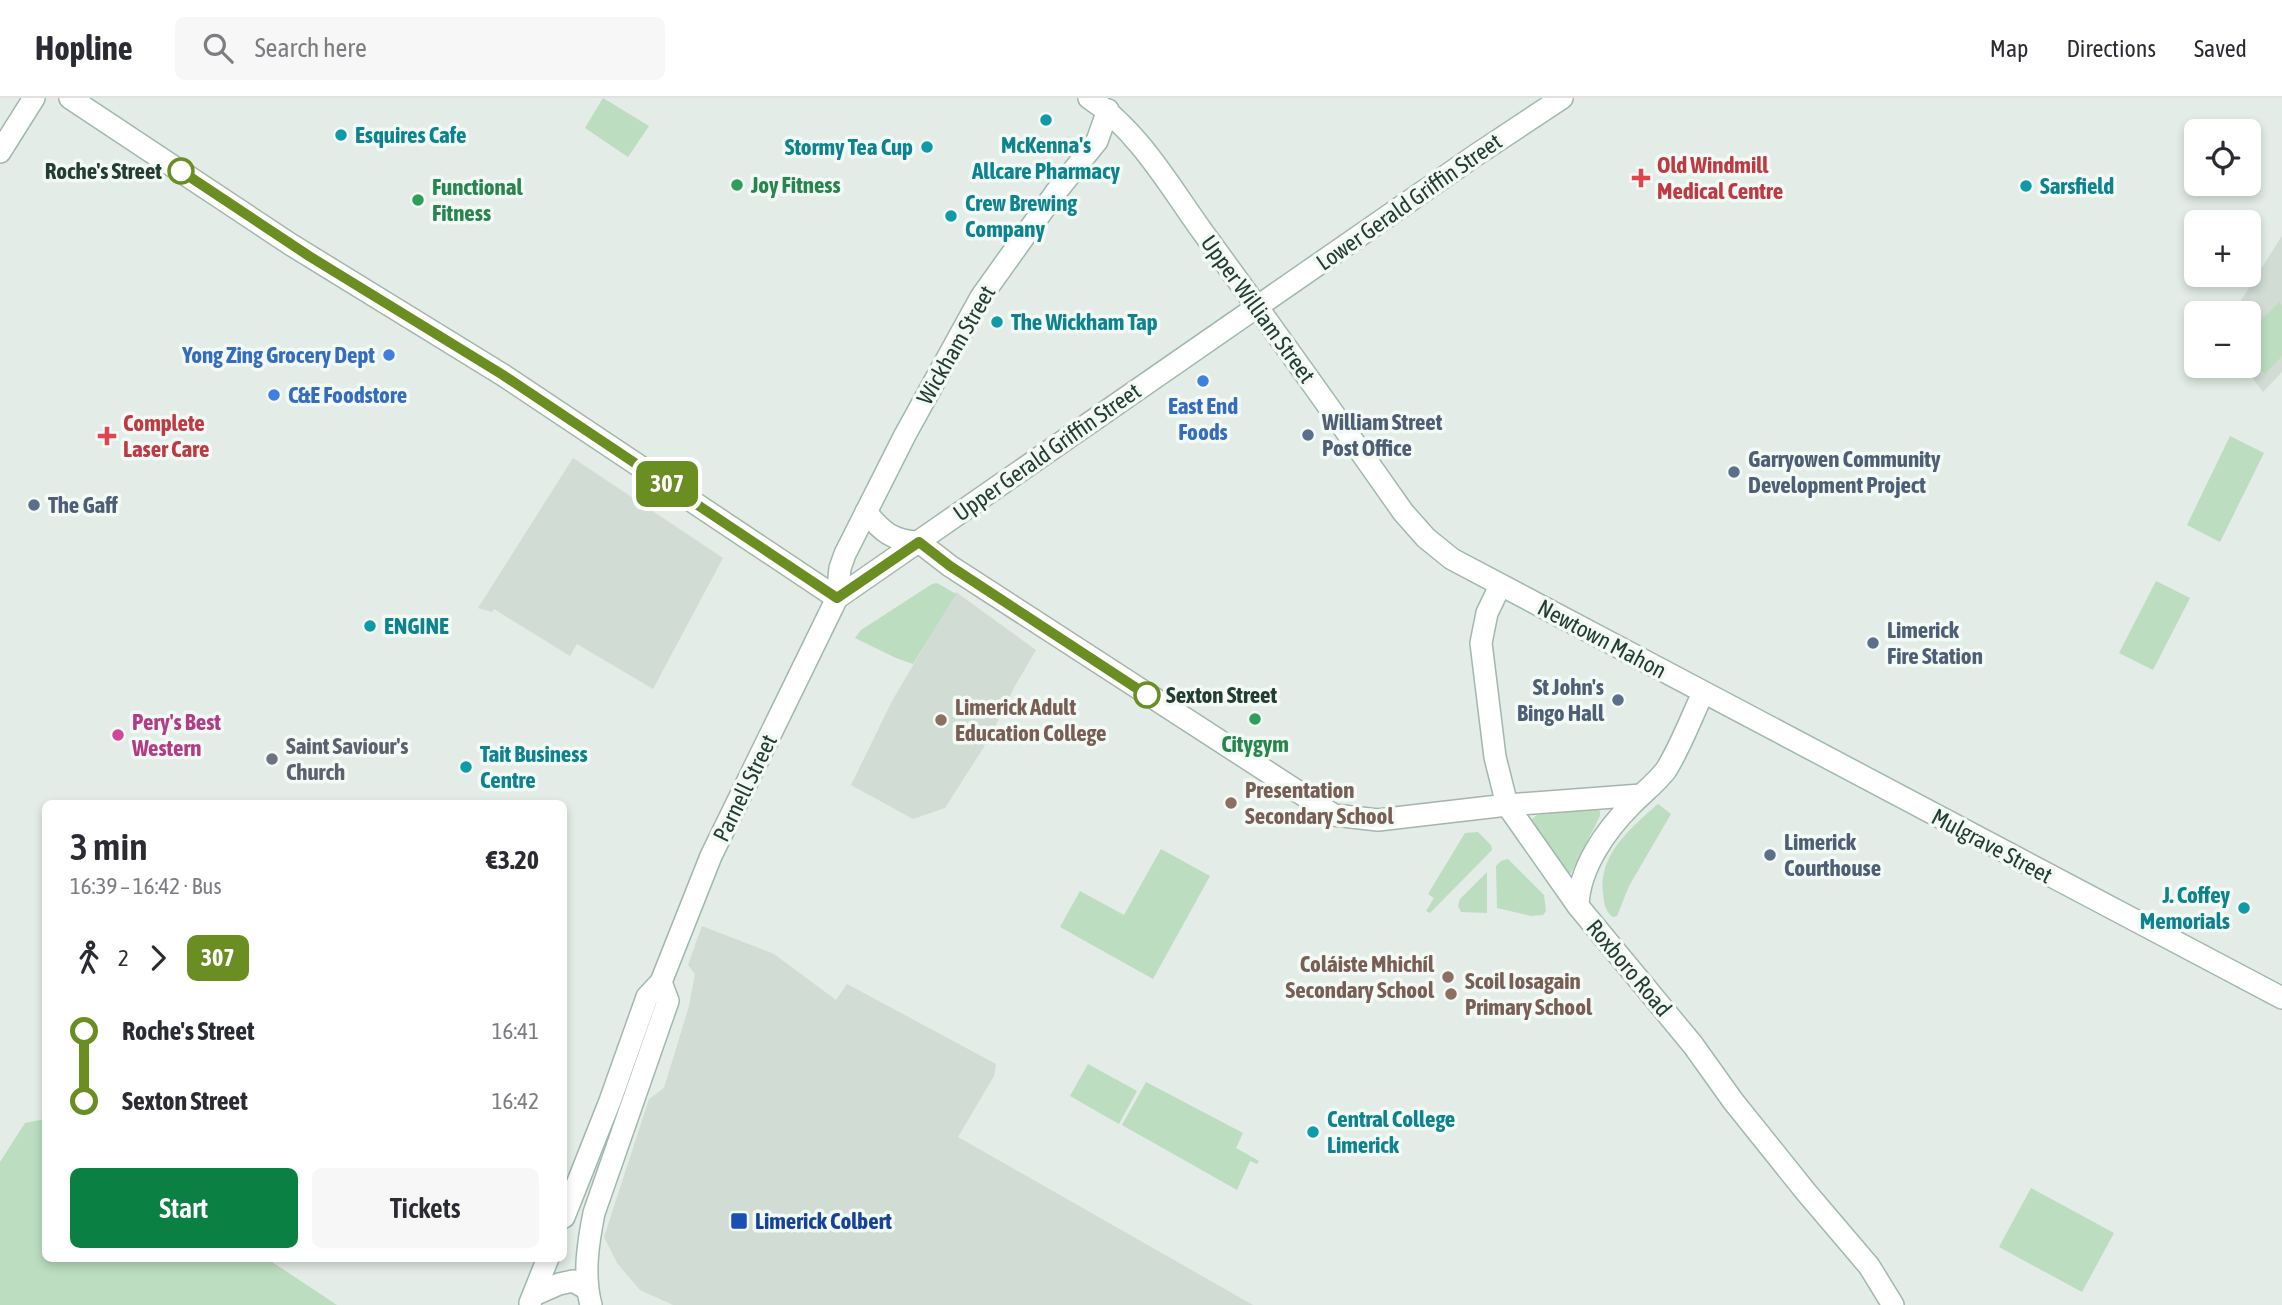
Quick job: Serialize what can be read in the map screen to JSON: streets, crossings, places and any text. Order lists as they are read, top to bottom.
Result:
{
  "streets": {
    "main road": [
      "Lower Gerald Griffin Street",
      "Upper William Street",
      "Wickham Street",
      "Upper Gerald Griffin Street",
      "Newtown Mahon",
      "Parnell Street",
      "Mulgrave Street",
      "Roxboro Road"
    ]
  },
  "crossings": [
    ["Lower Gerald Griffin Street", "Upper William Street"],
    ["Lower Gerald Griffin Street", "Upper Gerald Griffin Street"],
    ["Upper William Street", "Wickham Street"],
    ["Upper William Street", "Upper Gerald Griffin Street"],
    ["Upper William Street", "Newtown Mahon"],
    ["Upper William Street", "Roxboro Road"],
    ["Wickham Street", "Upper Gerald Griffin Street"],
    ["Wickham Street", "Parnell Street"],
    ["Upper Gerald Griffin Street", "Parnell Street"],
    ["Newtown Mahon", "Mulgrave Street"],
    ["Newtown Mahon", "Roxboro Road"]
  ],
  "places": {
    "other": [
      "McKenna's Allcare Pharmacy",
      "Esquires Cafe",
      "Stormy Tea Cup",
      "Roche's Street",
      "Joy Fitness",
      "Sarsfield",
      "Functional Fitness",
      "Crew Brewing Company",
      "The Wickham Tap",
      "Yong Zing Grocery Dept",
      "East End Foods",
      "C&E Foodstore",
      "William Street Post Office",
      "Garryowen Community Development Project",
      "The Gaff",
      "ENGINE",
      "Limerick Fire Station",
      "Sexton Street",
      "St John's Bingo Hall",
      "Citygym",
      "Limerick Adult Education College",
      "Pery's Best Western",
      "Saint Saviour's Church",
      "Tait Business Centre",
      "Presentation Secondary School",
      "Limerick Courthouse",
      "J. Coffey Memorials",
      "Coláiste Mhichíl Secondary School",
      "Scoil Iosagain Primary School",
      "Central College Limerick"
    ],
    "health": ["Old Windmill Medical Centre", "Complete Laser Care"],
    "transit": ["Limerick Colbert"]
  },
  "lines": ["bus line 307"],
  "page": {
    "header": "Hopline",
    "search": "Search here",
    "nav": ["Map", "Directions", "Saved"],
    "on_map": "307",
    "map_buttons": ["+", "−"],
    "heading": ["3 min", "16:39 – 16:42 · Bus", "€3.20"],
    "legs": ["2", "307"],
    "list": [
      {
        "name": "Roche's Street",
        "value": "16:41"
      },
      {
        "name": "Sexton Street",
        "value": "16:42"
      }
    ],
    "buttons": ["Start", "Tickets"]
  }
}
